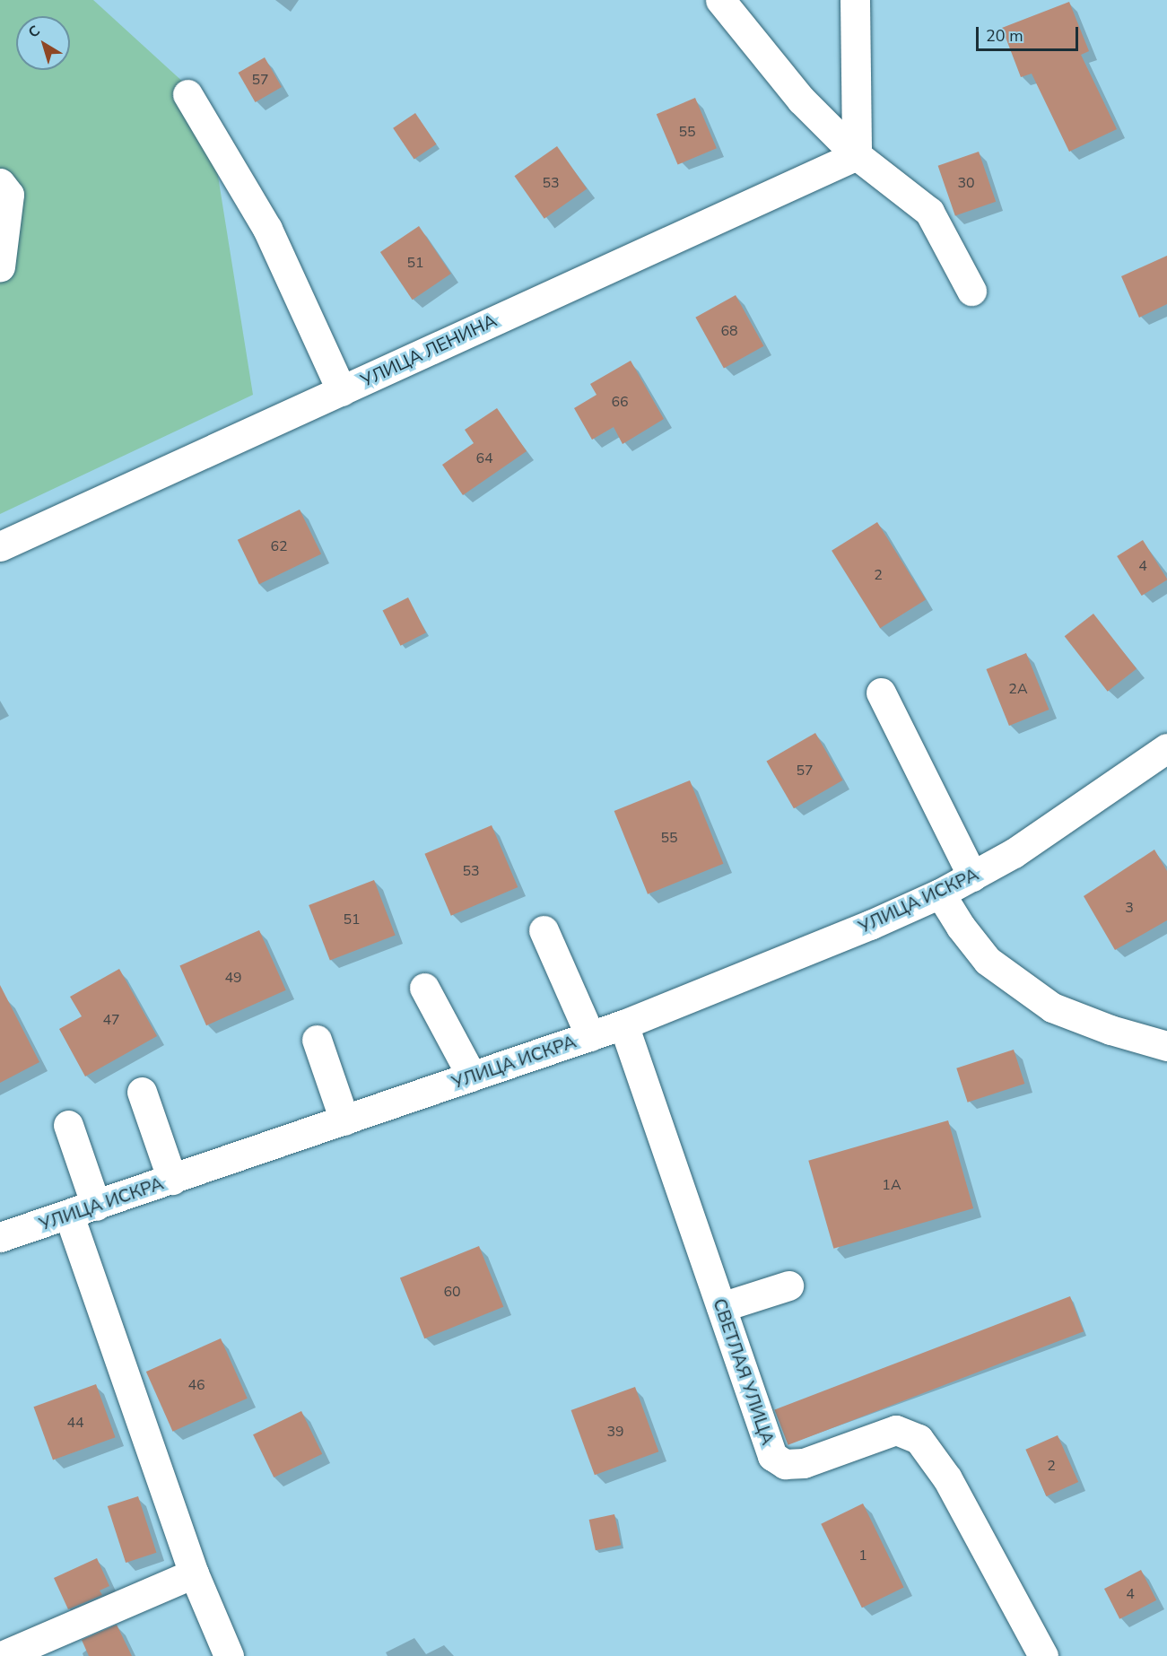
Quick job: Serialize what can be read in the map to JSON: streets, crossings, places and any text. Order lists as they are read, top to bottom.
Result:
{
  "streets": {
    "street": ["УЛИЦА ЛЕНИНА", "УЛИЦА ИСКРА", "СВЕТЛАЯ УЛИЦА"]
  },
  "crossings": [
    ["УЛИЦА ИСКРА", "СВЕТЛАЯ УЛИЦА"]
  ],
  "house_numbers": [
    "57",
    "55",
    "53",
    "30",
    "51",
    "68",
    "66",
    "64",
    "62",
    "4",
    "2",
    "2А",
    "57",
    "55",
    "53",
    "3",
    "51",
    "49",
    "47",
    "1А",
    "60",
    "46",
    "44",
    "39",
    "2",
    "1",
    "4"
  ],
  "scale_bar": "20 m",
  "north": "top left"
}
